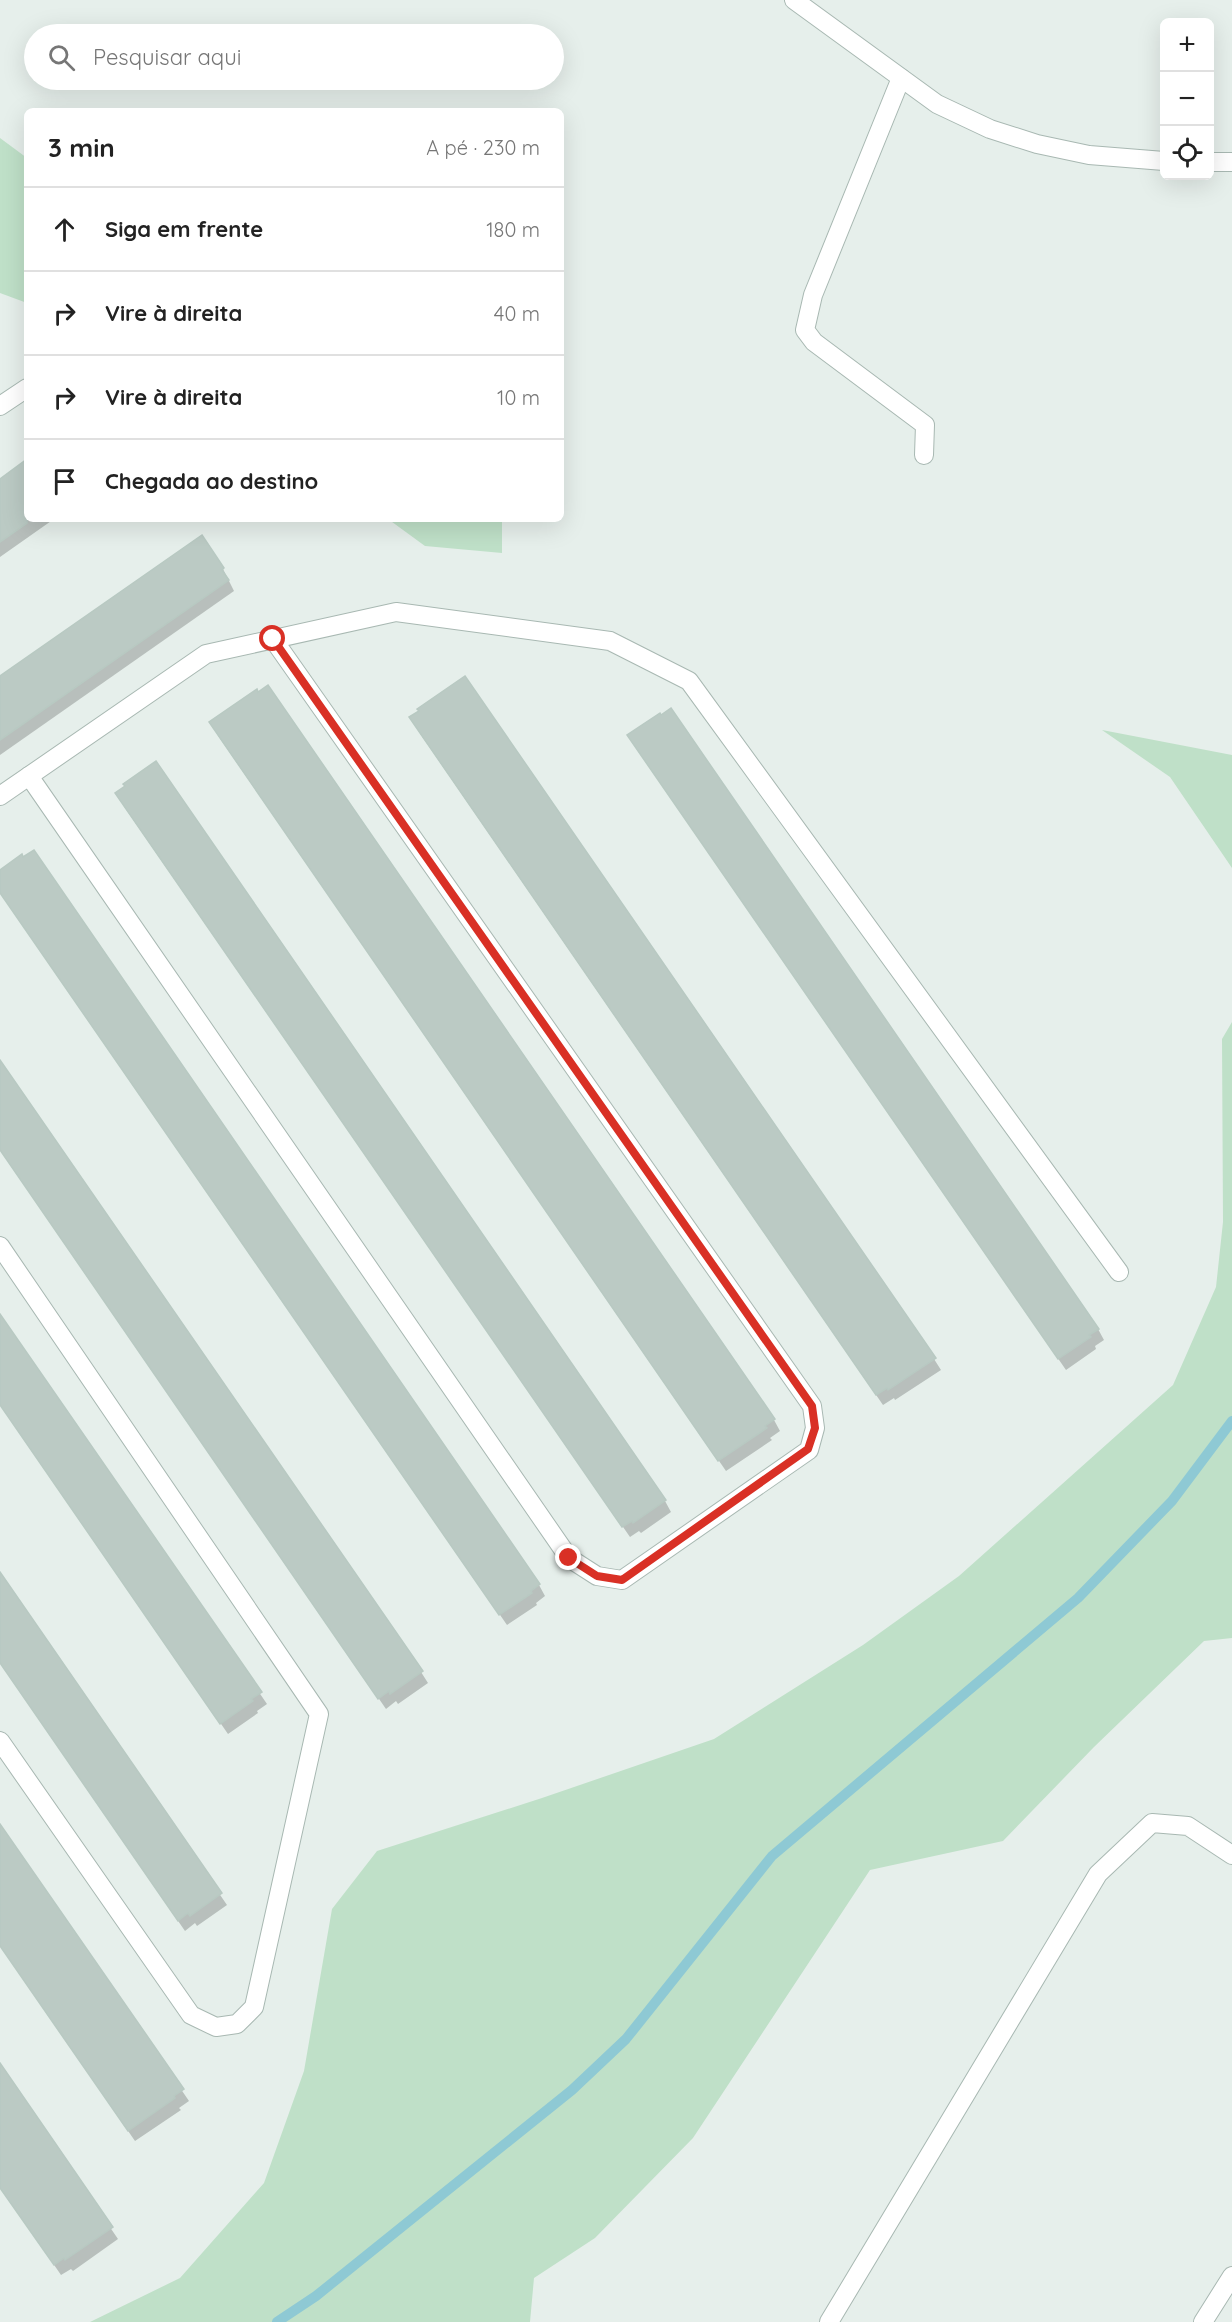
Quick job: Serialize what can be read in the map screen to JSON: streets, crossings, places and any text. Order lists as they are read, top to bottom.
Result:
{
  "page": {
    "map_buttons": ["+", "−"],
    "search": "Pesquisar aqui",
    "heading": ["3 min", "A pé · 230 m"],
    "list": [
      ["Siga em frente", "180 m"],
      ["Vire à direita", "40 m"],
      ["Vire à direita", "10 m"],
      "Chegada ao destino"
    ]
  }
}
